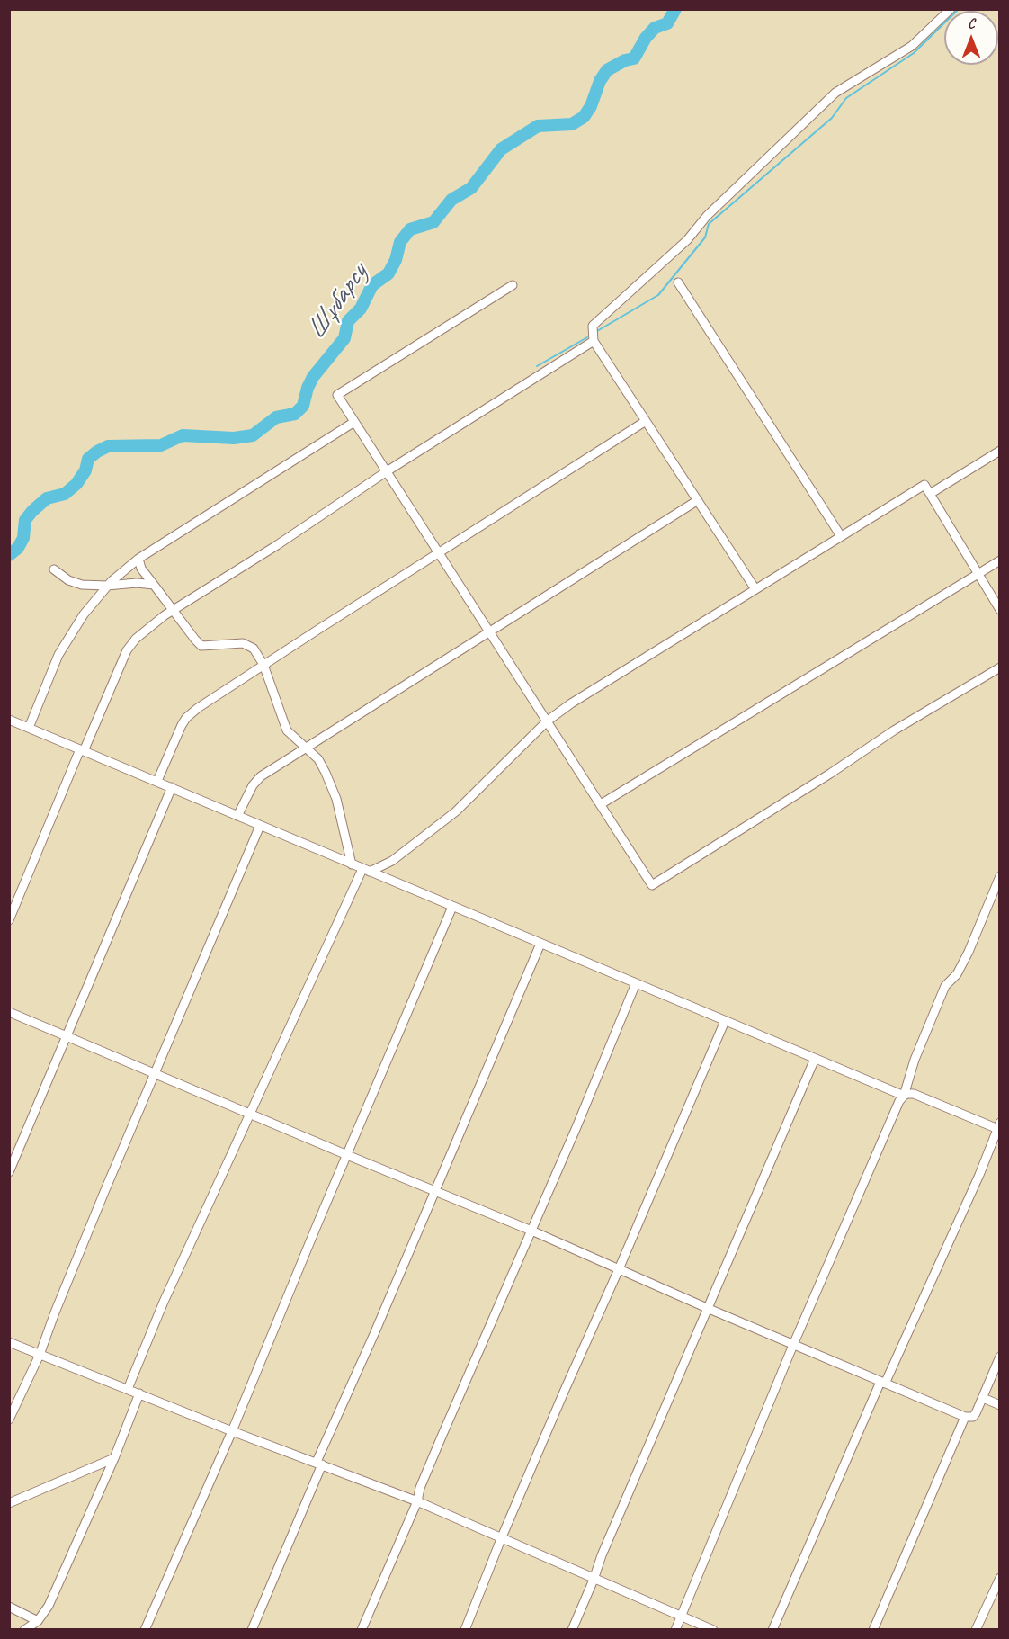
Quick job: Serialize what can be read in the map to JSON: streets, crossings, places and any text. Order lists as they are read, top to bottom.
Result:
{
  "water": ["Шұбарсу"],
  "north": "top"
}
